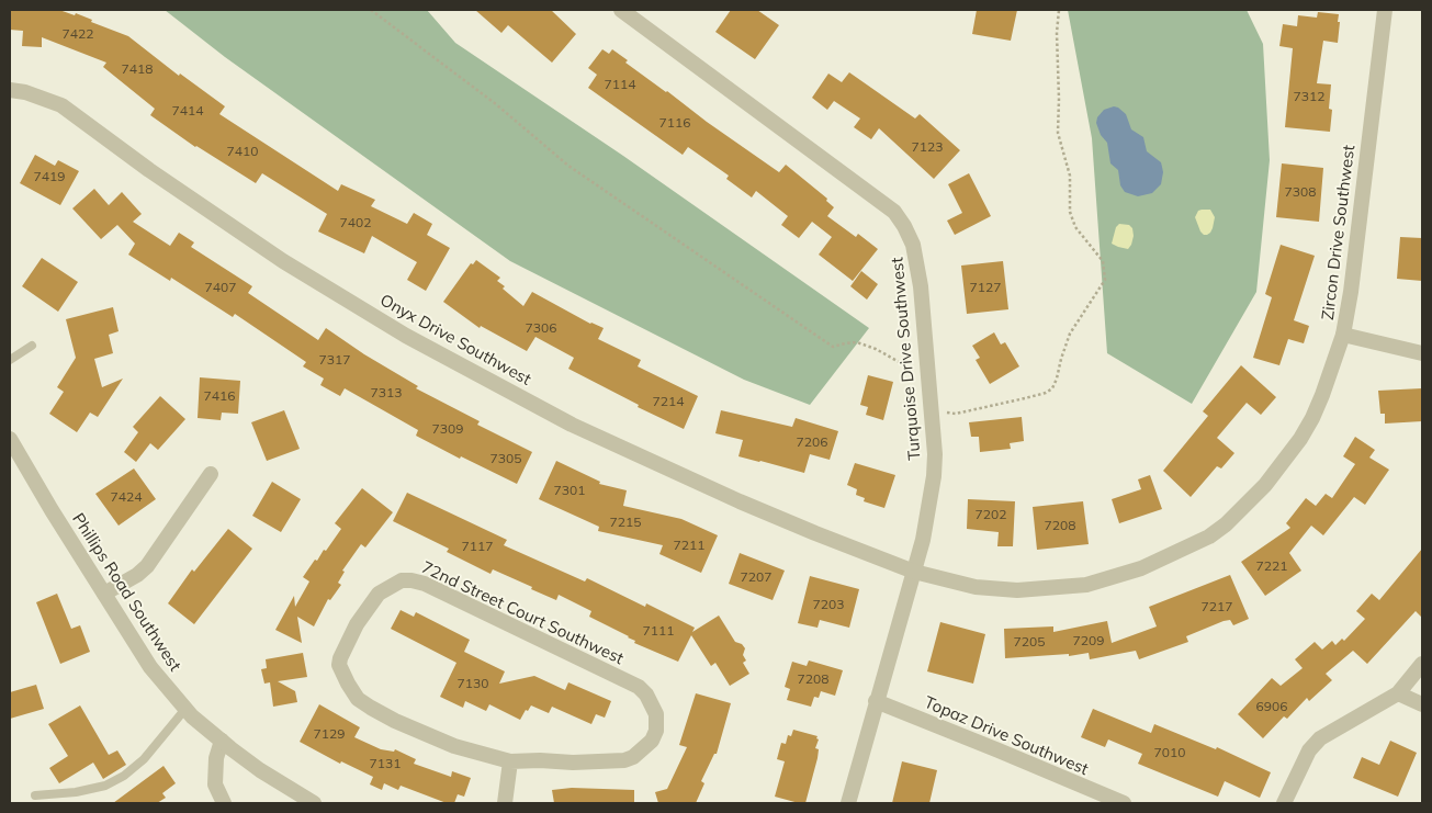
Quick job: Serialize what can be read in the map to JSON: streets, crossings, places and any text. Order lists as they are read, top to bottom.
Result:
{
  "streets": {
    "street": [
      "Zircon Drive Southwest",
      "Onyx Drive Southwest",
      "Turquoise Drive Southwest",
      "Phillips Road Southwest",
      "72nd Street Court Southwest",
      "Topaz Drive Southwest"
    ]
  },
  "crossings": [
    ["Zircon Drive Southwest", "Onyx Drive Southwest"],
    ["Zircon Drive Southwest", "Turquoise Drive Southwest"],
    ["Onyx Drive Southwest", "Turquoise Drive Southwest"],
    ["Turquoise Drive Southwest", "Topaz Drive Southwest"]
  ],
  "house_numbers": [
    "7422",
    "7418",
    "7114",
    "7312",
    "7414",
    "7116",
    "7123",
    "7410",
    "7419",
    "7308",
    "7402",
    "7407",
    "7127",
    "7306",
    "7317",
    "7313",
    "7416",
    "7214",
    "7309",
    "7206",
    "7305",
    "7301",
    "7424",
    "7202",
    "7215",
    "7208",
    "7211",
    "7117",
    "7221",
    "7207",
    "7203",
    "7217",
    "7111",
    "7209",
    "7205",
    "7208",
    "7130",
    "6906",
    "7129",
    "7010",
    "7131"
  ]
}
